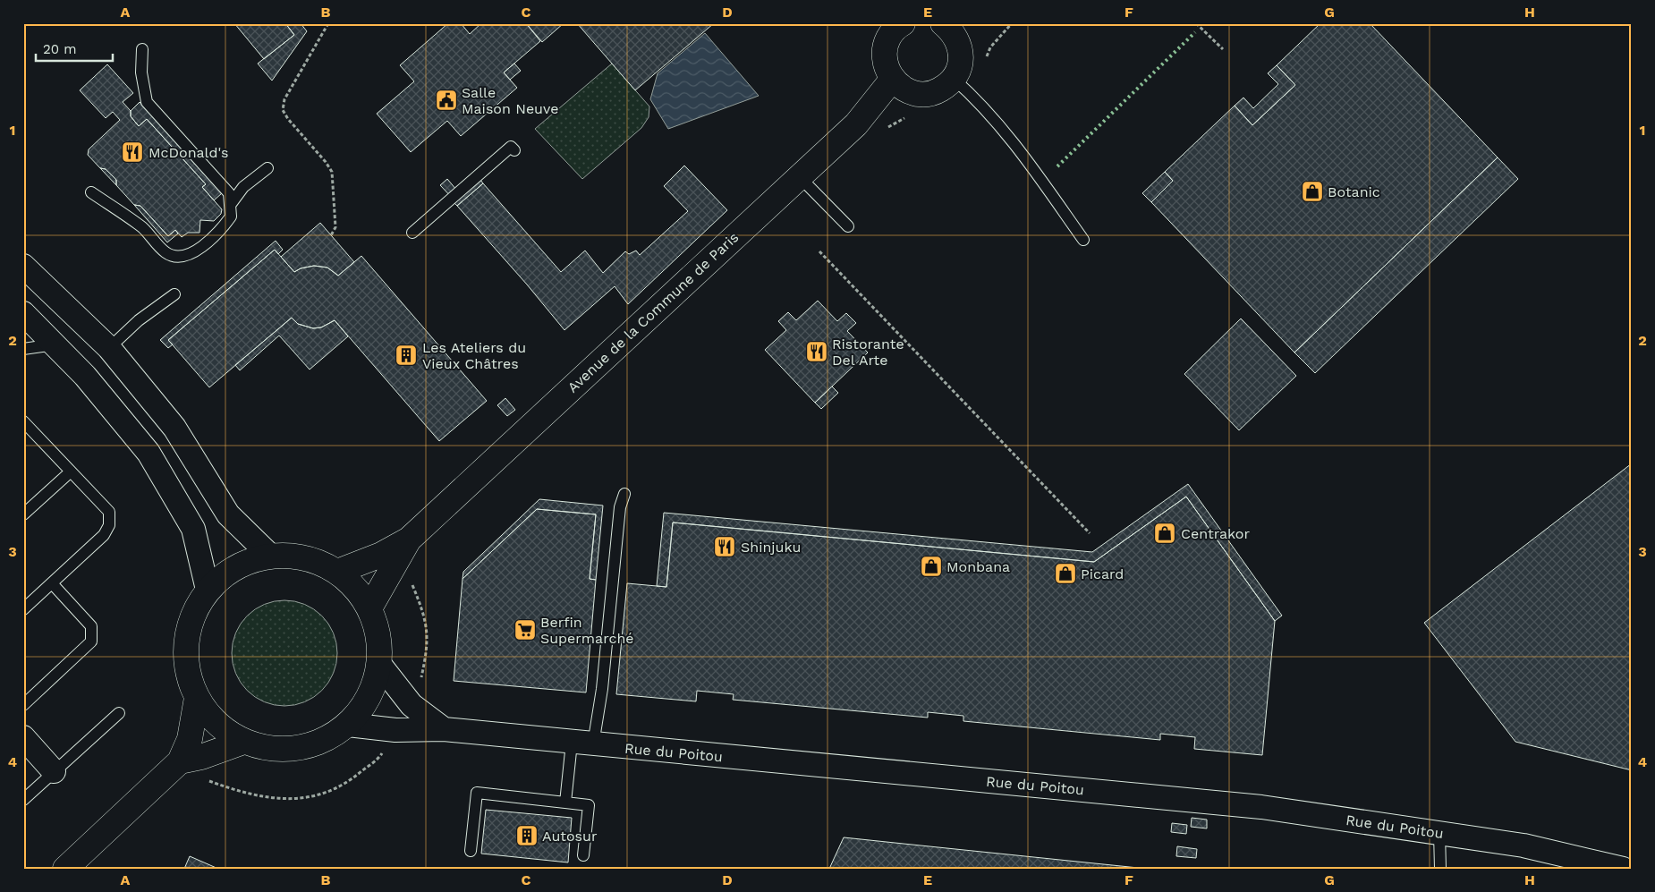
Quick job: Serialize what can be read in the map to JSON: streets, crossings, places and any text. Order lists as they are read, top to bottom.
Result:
{
  "streets": {
    "street": ["Avenue de la Commune de Paris", "Rue du Poitou"]
  },
  "places": {
    "public building": ["Salle Maison Neuve"],
    "restaurant": ["McDonald's", "Ristorante Del Arte", "Shinjuku"],
    "shop": [
      "Botanic",
      "Centrakor",
      "Monbana",
      "Picard"
    ],
    "building": ["Les Ateliers du Vieux Châtres", "Autosur"],
    "supermarket": ["Berfin Supermarché"]
  },
  "scale_bar": "20 m",
  "grid": {
    "columns": [
      "A",
      "B",
      "C",
      "D",
      "E",
      "F",
      "G",
      "H"
    ],
    "rows": [
      "1",
      "2",
      "3",
      "4"
    ]
  }
}
